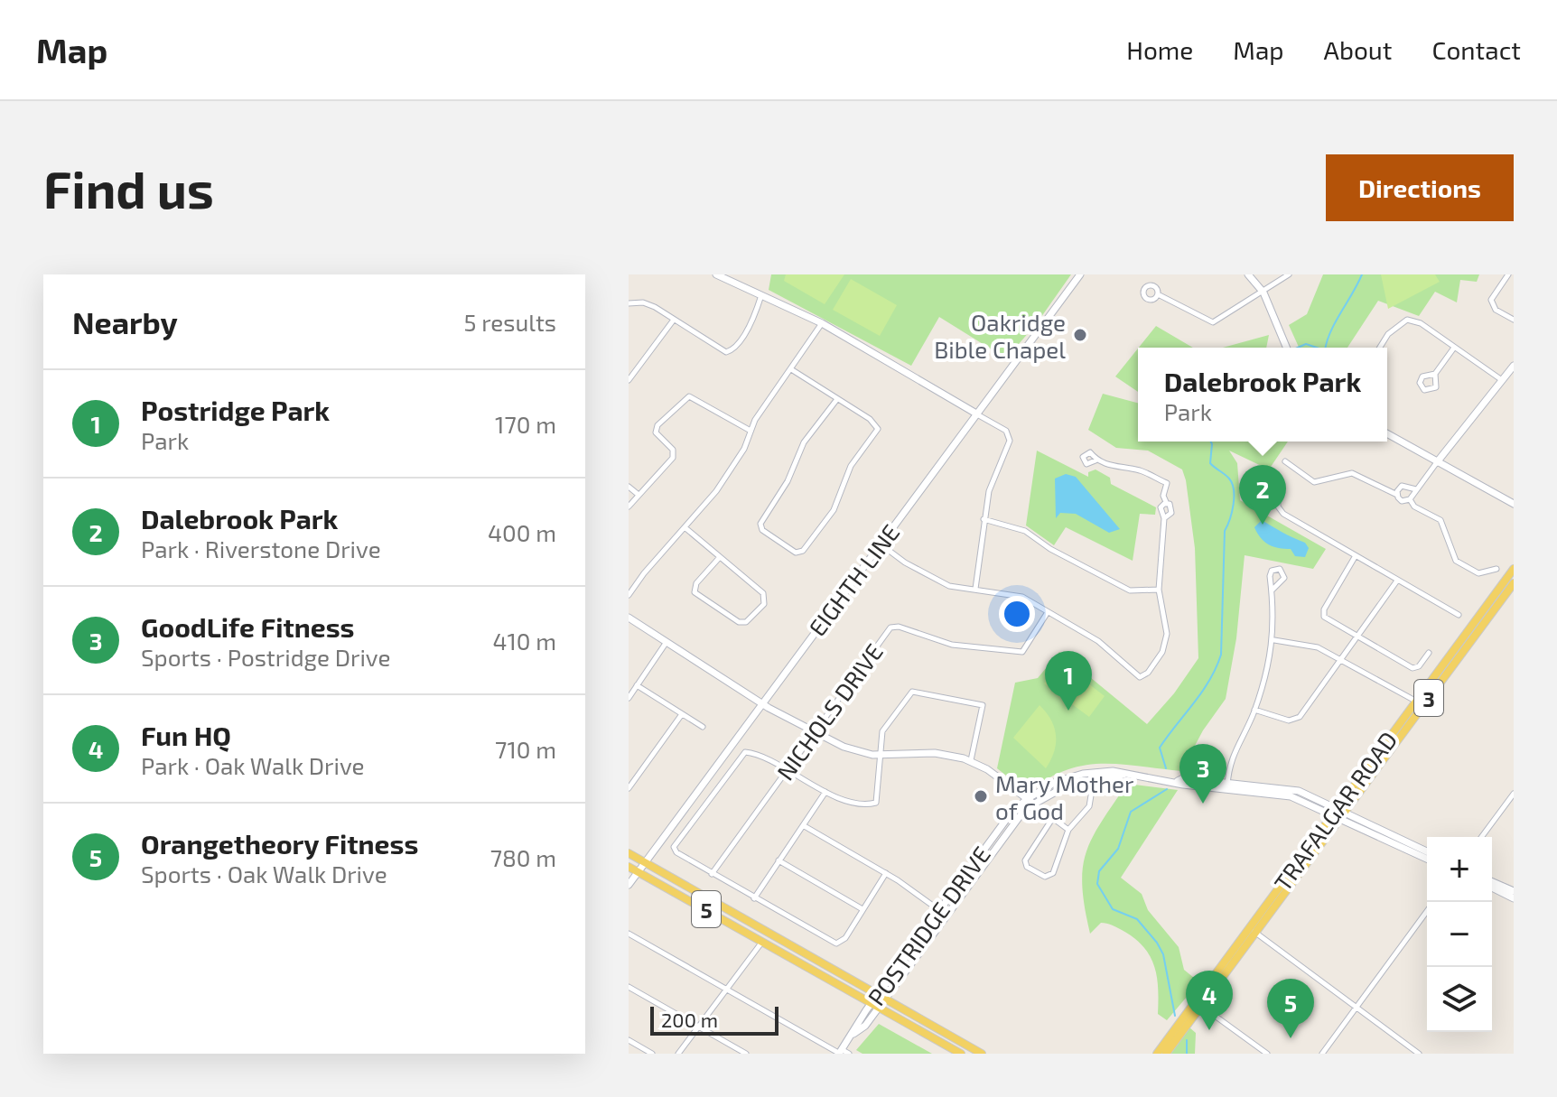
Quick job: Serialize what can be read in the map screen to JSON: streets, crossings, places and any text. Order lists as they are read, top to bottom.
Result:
{
  "streets": {
    "main road": ["3", "TRAFALGAR ROAD", "5"],
    "street": ["EIGHTH LINE", "NICHOLS DRIVE", "POSTRIDGE DRIVE"]
  },
  "crossings": [
    ["EIGHTH LINE", "5"],
    ["TRAFALGAR ROAD", "POSTRIDGE DRIVE"],
    ["5", "POSTRIDGE DRIVE"]
  ],
  "places": ["Oakridge Bible Chapel", "Mary Mother of God"],
  "scale_bar": "200 m",
  "page": {
    "header": "Map",
    "nav": [
      "Home",
      "Map",
      "About",
      "Contact"
    ],
    "buttons": "Directions",
    "title": "Find us",
    "heading": ["Nearby", "5 results"],
    "popup": ["Dalebrook Park", "Park"],
    "list": [
      {
        "mark": "1",
        "name": "Postridge Park",
        "note": "Park",
        "value": "170 m"
      },
      {
        "mark": "2",
        "name": "Dalebrook Park",
        "note": "Park · Riverstone Drive",
        "value": "400 m"
      },
      {
        "mark": "3",
        "name": "GoodLife Fitness",
        "note": "Sports · Postridge Drive",
        "value": "410 m"
      },
      {
        "mark": "4",
        "name": "Fun HQ",
        "note": "Park · Oak Walk Drive",
        "value": "710 m"
      },
      {
        "mark": "5",
        "name": "Orangetheory Fitness",
        "note": "Sports · Oak Walk Drive",
        "value": "780 m"
      }
    ],
    "pins": [
      "2",
      "1",
      "3",
      "4",
      "5"
    ],
    "map_buttons": ["+", "−"],
    "scale": "200 m"
  }
}
